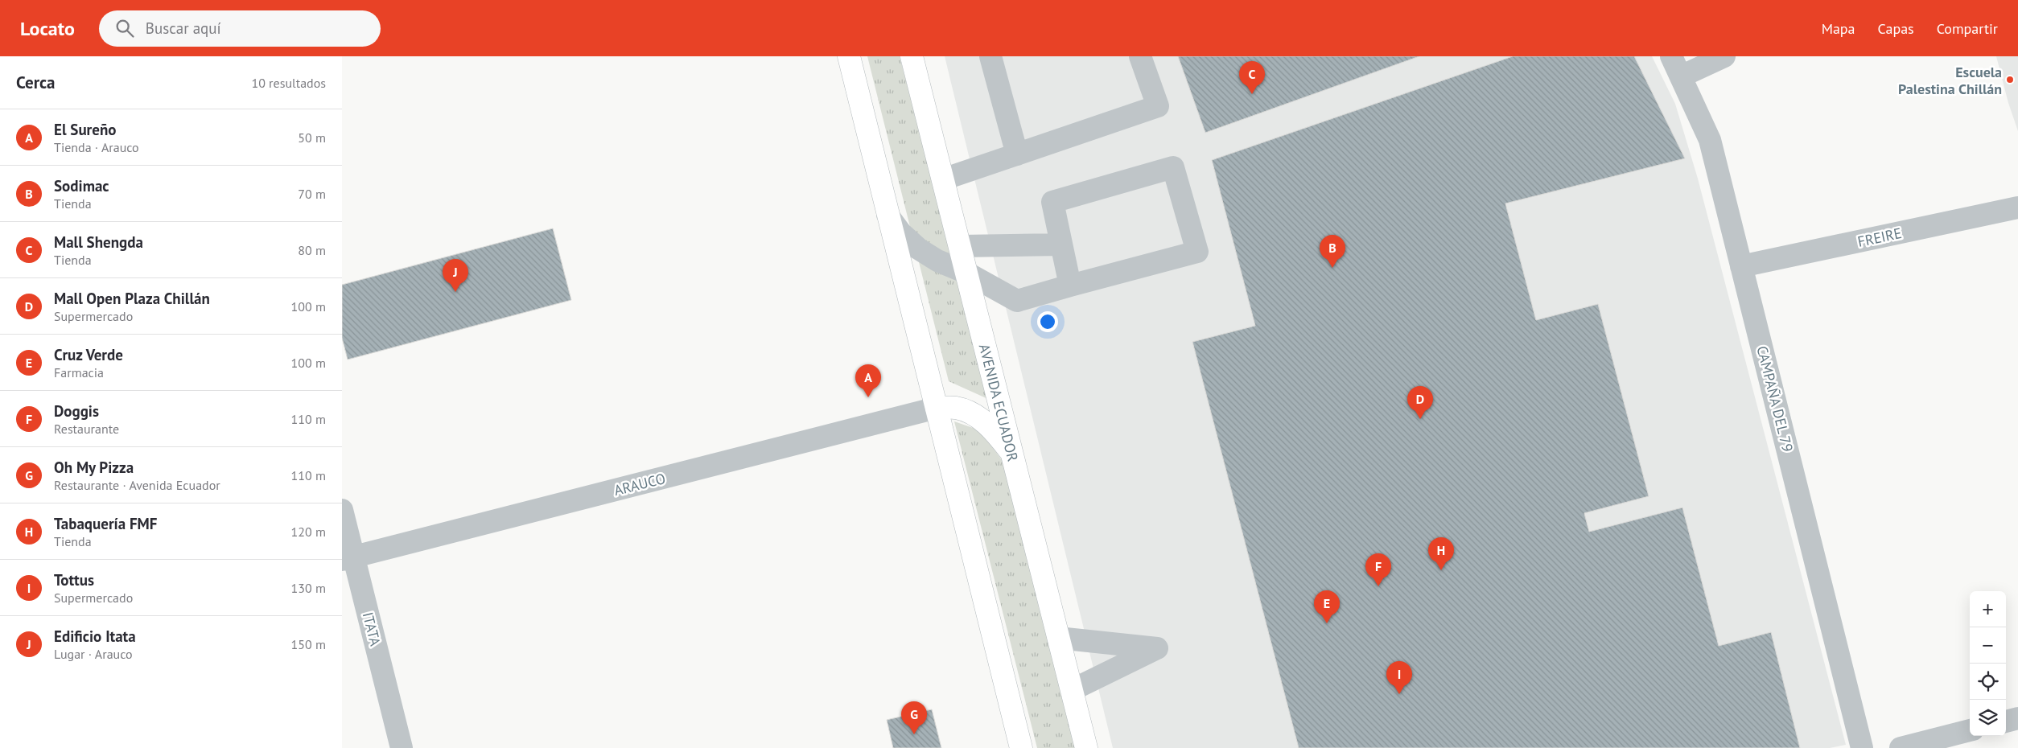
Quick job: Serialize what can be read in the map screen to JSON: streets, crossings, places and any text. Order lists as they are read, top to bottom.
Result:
{
  "streets": {
    "main road": ["AVENIDA ECUADOR"],
    "street": [
      "FREIRE",
      "CAMPAÑA DEL 79",
      "ARAUCO",
      "ITATA"
    ]
  },
  "crossings": [
    ["FREIRE", "CAMPAÑA DEL 79"],
    ["ARAUCO", "ITATA"]
  ],
  "places": ["Escuela Palestina Chillán"],
  "page": {
    "header": "Locato",
    "search": "Buscar aquí",
    "nav": ["Mapa", "Capas", "Compartir"],
    "heading": ["Cerca", "10 resultados"],
    "pins": [
      "C",
      "B",
      "J",
      "A",
      "D",
      "H",
      "F",
      "E",
      "I",
      "G"
    ],
    "list": [
      {
        "mark": "A",
        "name": "El Sureño",
        "note": "Tienda · Arauco",
        "value": "50 m"
      },
      {
        "mark": "B",
        "name": "Sodimac",
        "note": "Tienda",
        "value": "70 m"
      },
      {
        "mark": "C",
        "name": "Mall Shengda",
        "note": "Tienda",
        "value": "80 m"
      },
      {
        "mark": "D",
        "name": "Mall Open Plaza Chillán",
        "note": "Supermercado",
        "value": "100 m"
      },
      {
        "mark": "E",
        "name": "Cruz Verde",
        "note": "Farmacia",
        "value": "100 m"
      },
      {
        "mark": "F",
        "name": "Doggis",
        "note": "Restaurante",
        "value": "110 m"
      },
      {
        "mark": "G",
        "name": "Oh My Pizza",
        "note": "Restaurante · Avenida Ecuador",
        "value": "110 m"
      },
      {
        "mark": "H",
        "name": "Tabaquería FMF",
        "note": "Tienda",
        "value": "120 m"
      },
      {
        "mark": "I",
        "name": "Tottus",
        "note": "Supermercado",
        "value": "130 m"
      },
      {
        "mark": "J",
        "name": "Edificio Itata",
        "note": "Lugar · Arauco",
        "value": "150 m"
      }
    ],
    "map_buttons": ["+", "−"]
  }
}
